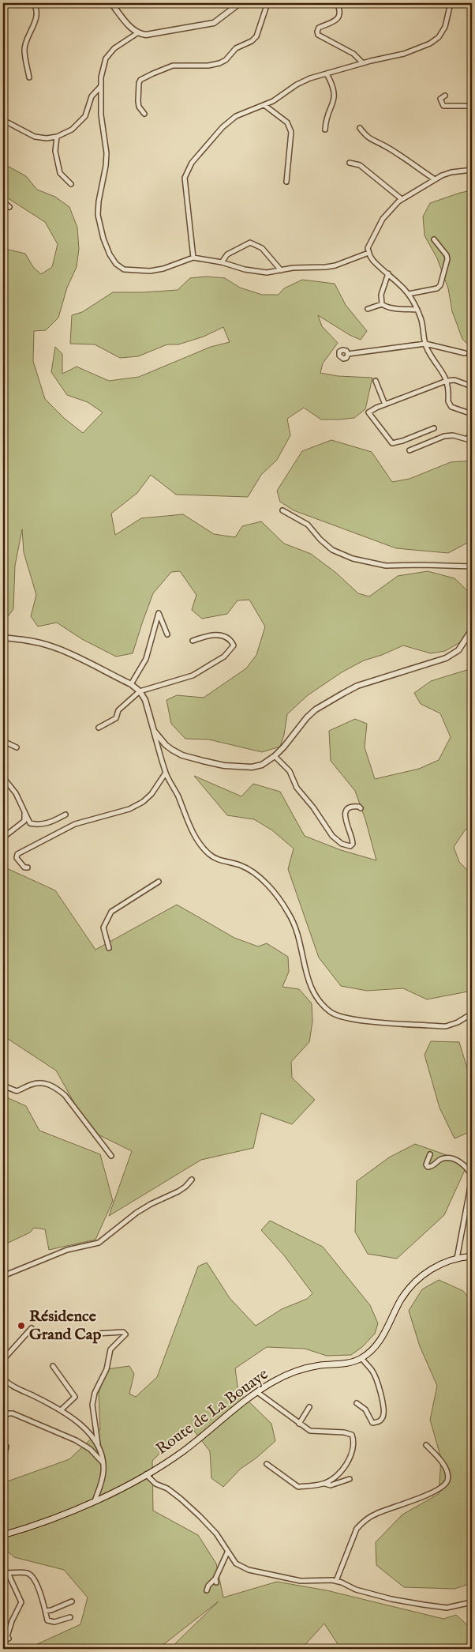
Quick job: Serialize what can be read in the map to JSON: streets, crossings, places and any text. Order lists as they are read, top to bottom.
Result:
{
  "streets": {
    "main road": ["Route de La Bouaye"]
  },
  "places": ["Résidence Grand Cap"]
}
